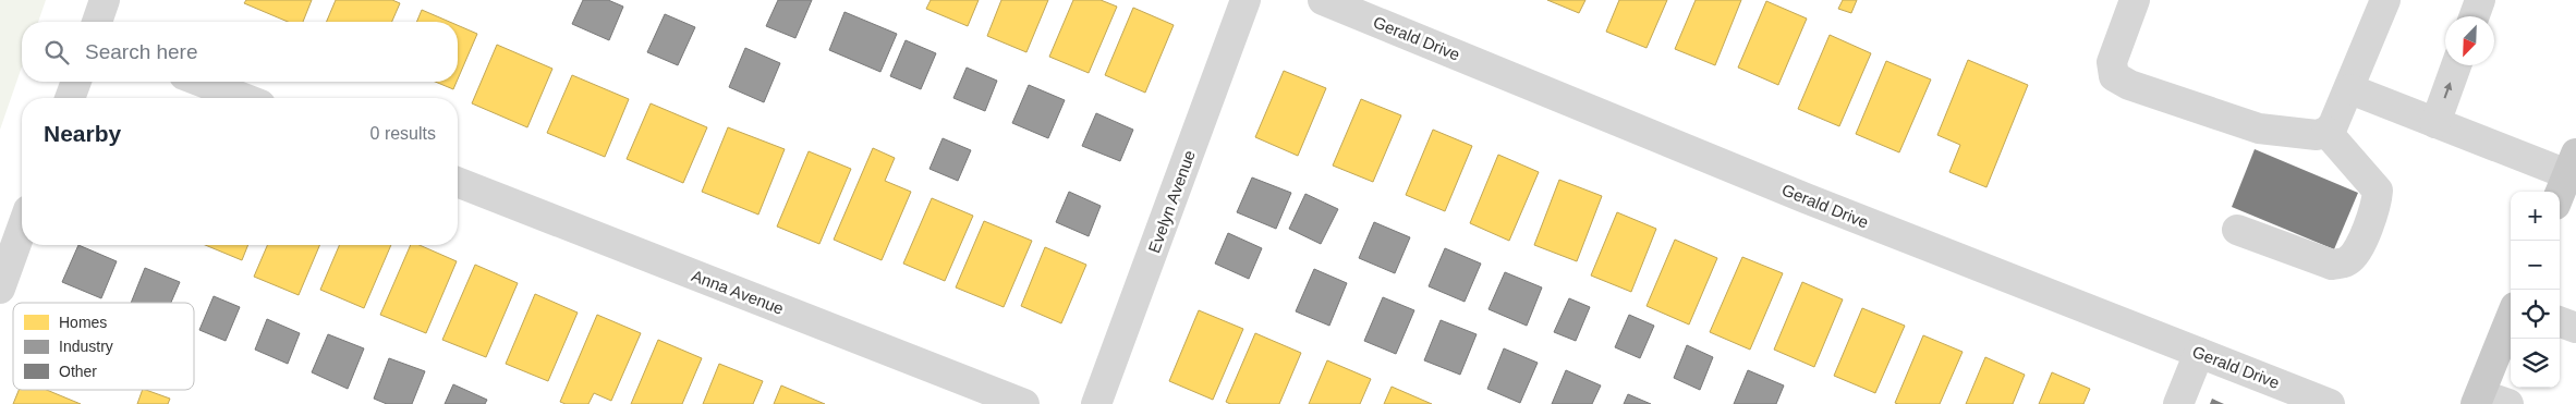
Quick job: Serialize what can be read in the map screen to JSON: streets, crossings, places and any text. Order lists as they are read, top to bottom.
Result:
{
  "streets": {
    "street": ["Gerald Drive", "Evelyn Avenue", "Anna Avenue"]
  },
  "legend": ["Homes", "Industry", "Other"],
  "north": "bottom left",
  "page": {
    "search": "Search here",
    "heading": ["Nearby", "0 results"],
    "map_buttons": ["+", "−"]
  }
}
